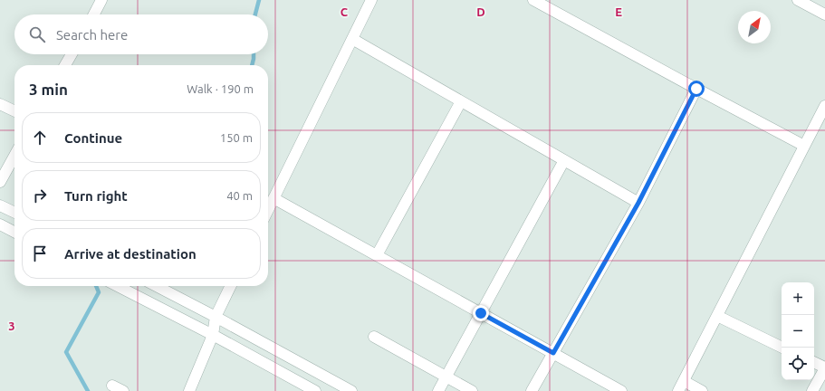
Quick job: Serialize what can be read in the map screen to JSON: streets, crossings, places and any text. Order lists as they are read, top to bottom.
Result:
{
  "north": "top right",
  "page": {
    "search": "Search here",
    "heading": ["3 min", "Walk · 190 m"],
    "list": [
      ["Continue", "150 m"],
      ["Turn right", "40 m"],
      "Arrive at destination"
    ],
    "map_buttons": ["+", "−"]
  },
  "grid": {
    "columns": ["C", "D", "E"],
    "rows": ["3"]
  }
}
